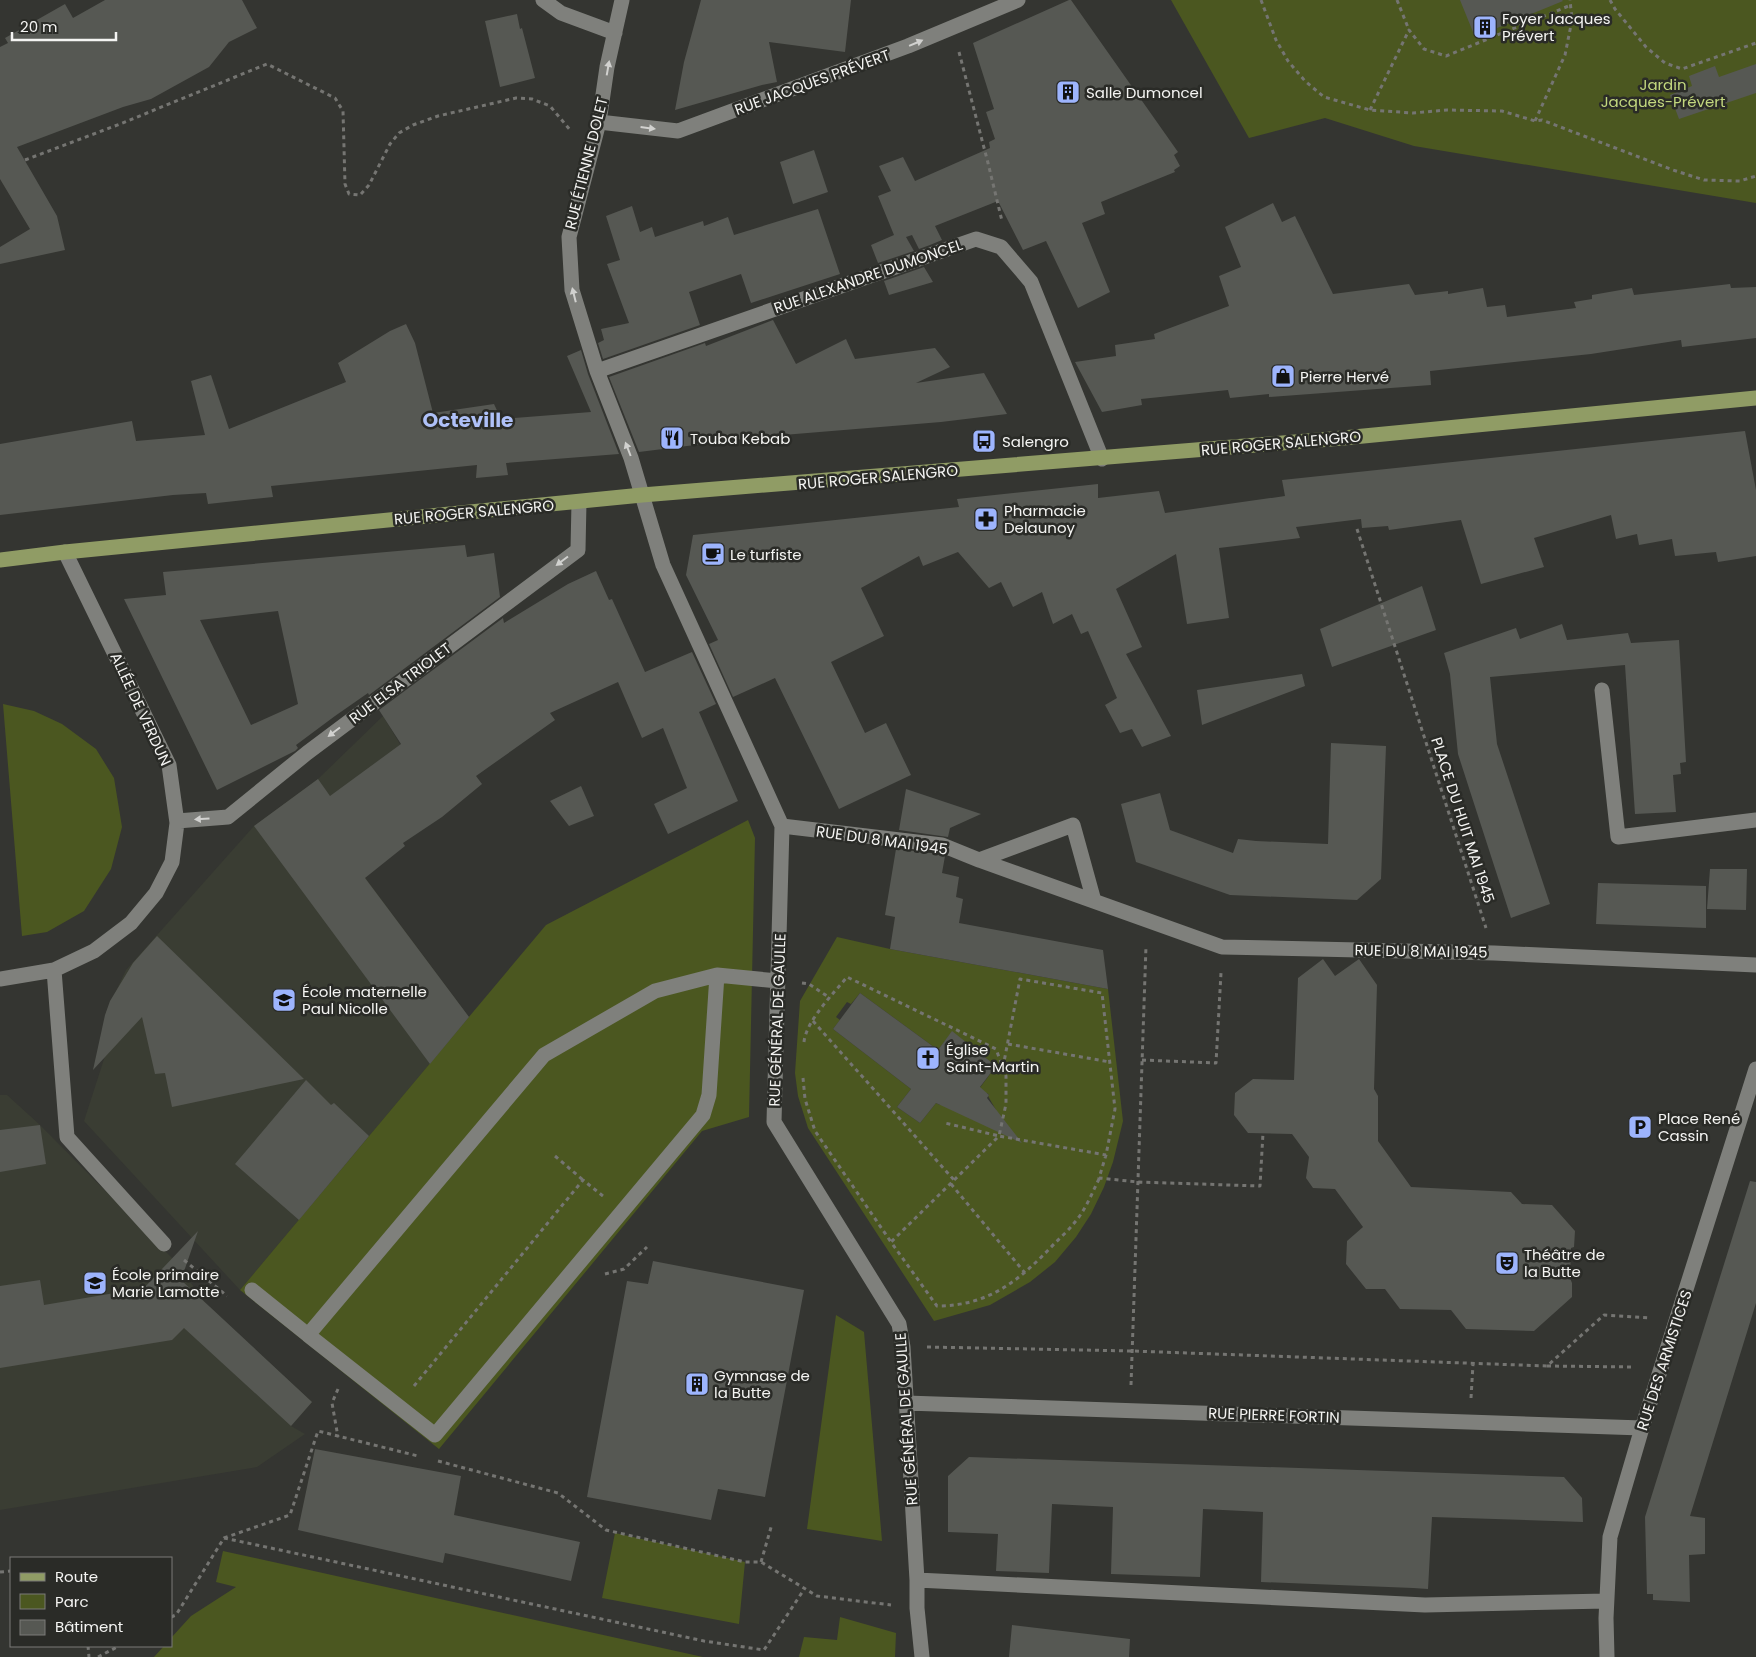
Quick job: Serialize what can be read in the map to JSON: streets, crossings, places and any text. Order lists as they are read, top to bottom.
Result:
{
  "streets": {
    "main road": ["RUE ROGER SALENGRO"],
    "street": [
      "RUE JACQUES PRÉVERT",
      "RUE ÉTIENNE DOLET",
      "RUE ALEXANDRE DUMONCEL",
      "RUE ELSA TRIOLET",
      "ALLÉE DE VERDUN",
      "RUE DU 8 MAI 1945",
      "RUE GÉNÉRAL DE GAULLE",
      "RUE DES ARMISTICES",
      "RUE PIERRE FORTIN"
    ],
    "path": ["PLACE DU HUIT MAI 1945"]
  },
  "crossings": [
    ["RUE JACQUES PRÉVERT", "RUE ÉTIENNE DOLET"],
    ["RUE ÉTIENNE DOLET", "RUE ALEXANDRE DUMONCEL"],
    ["RUE ÉTIENNE DOLET", "RUE ROGER SALENGRO"],
    ["RUE ÉTIENNE DOLET", "RUE GÉNÉRAL DE GAULLE"],
    ["RUE ROGER SALENGRO", "RUE ELSA TRIOLET"],
    ["RUE ROGER SALENGRO", "ALLÉE DE VERDUN"],
    ["RUE ROGER SALENGRO", "RUE GÉNÉRAL DE GAULLE"],
    ["RUE ELSA TRIOLET", "ALLÉE DE VERDUN"],
    ["PLACE DU HUIT MAI 1945", "RUE DU 8 MAI 1945"],
    ["RUE DU 8 MAI 1945", "RUE GÉNÉRAL DE GAULLE"],
    ["RUE GÉNÉRAL DE GAULLE", "RUE PIERRE FORTIN"],
    ["RUE DES ARMISTICES", "RUE PIERRE FORTIN"]
  ],
  "one_way": ["RUE JACQUES PRÉVERT", "RUE ÉTIENNE DOLET", "RUE ELSA TRIOLET"],
  "districts": ["Octeville"],
  "parks": ["Jardin Jacques-Prévert"],
  "places": {
    "building": ["Foyer Jacques Prévert", "Salle Dumoncel", "Gymnase de la Butte"],
    "shop": ["Pierre Hervé"],
    "restaurant": ["Touba Kebab"],
    "bus stop": ["Salengro"],
    "pharmacy": ["Pharmacie Delaunoy"],
    "cafe": ["Le turfiste"],
    "school or university": ["École maternelle Paul Nicolle", "École primaire Marie Lamotte"],
    "church": ["Église Saint-Martin"],
    "parking": ["Place René Cassin"],
    "theatre": ["Théâtre de la Butte"]
  },
  "legend": ["Route", "Parc", "Bâtiment"],
  "scale_bar": "20 m"
}
